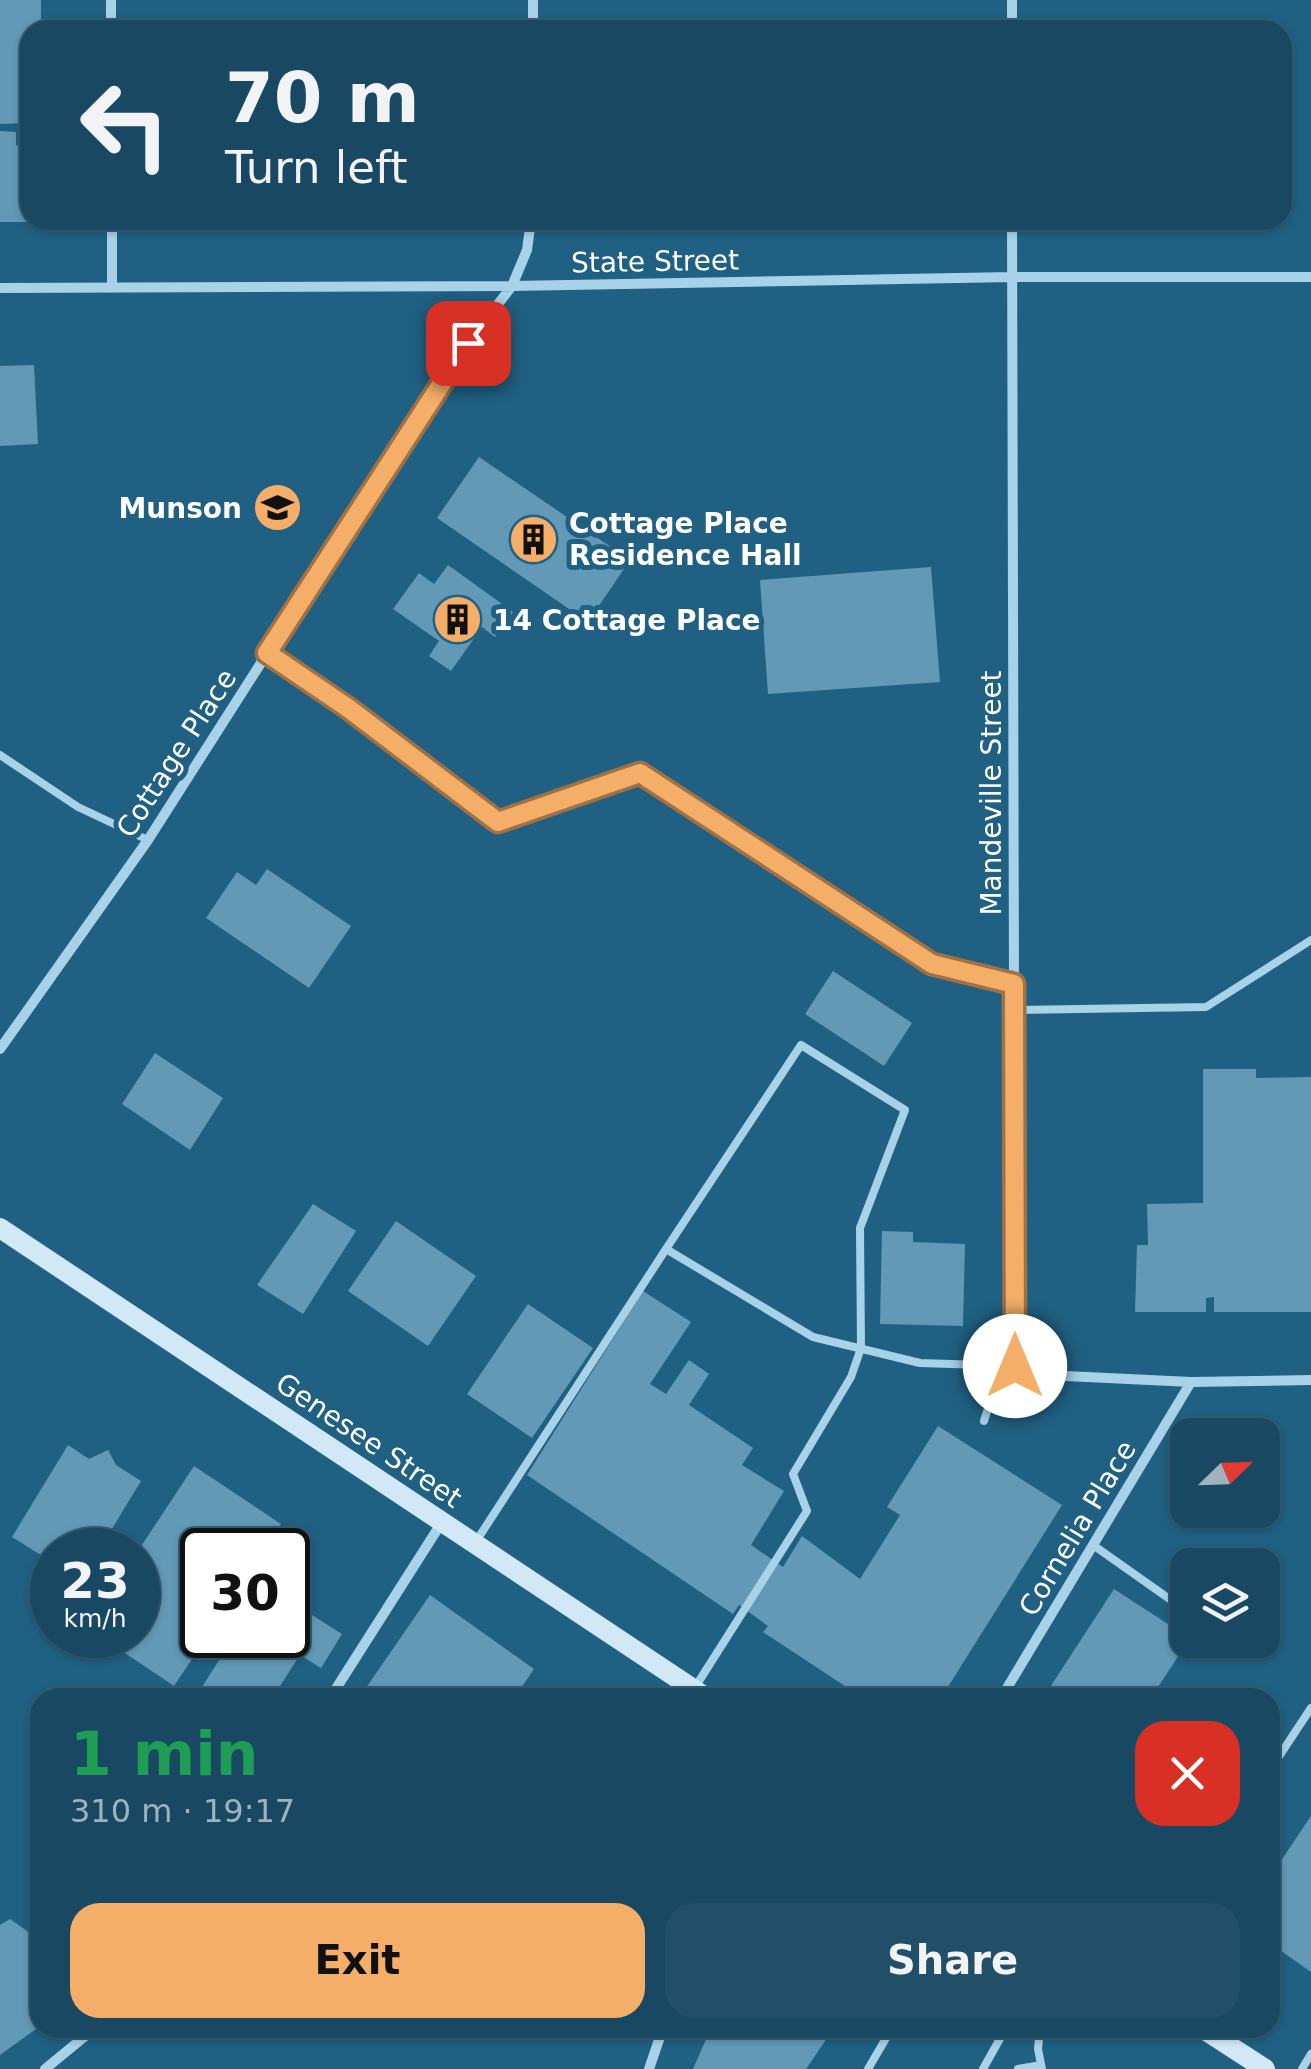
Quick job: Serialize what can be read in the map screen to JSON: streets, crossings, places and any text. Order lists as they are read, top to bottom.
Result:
{
  "streets": {
    "main road": ["Genesee Street"],
    "street": [
      "State Street",
      "Cottage Place",
      "Mandeville Street",
      "Cornelia Place"
    ]
  },
  "crossings": [
    ["State Street", "Cottage Place"],
    ["State Street", "Mandeville Street"]
  ],
  "places": {
    "school or university": ["Munson"],
    "building": ["Cottage Place Residence Hall", "14 Cottage Place"]
  },
  "north": "top right",
  "page": {
    "turn": ["70 m", "Turn left"],
    "speed": "23 km/h",
    "limit": "30",
    "heading": ["1 min", "310 m · 19:17"],
    "buttons": ["Exit", "Share"]
  }
}
